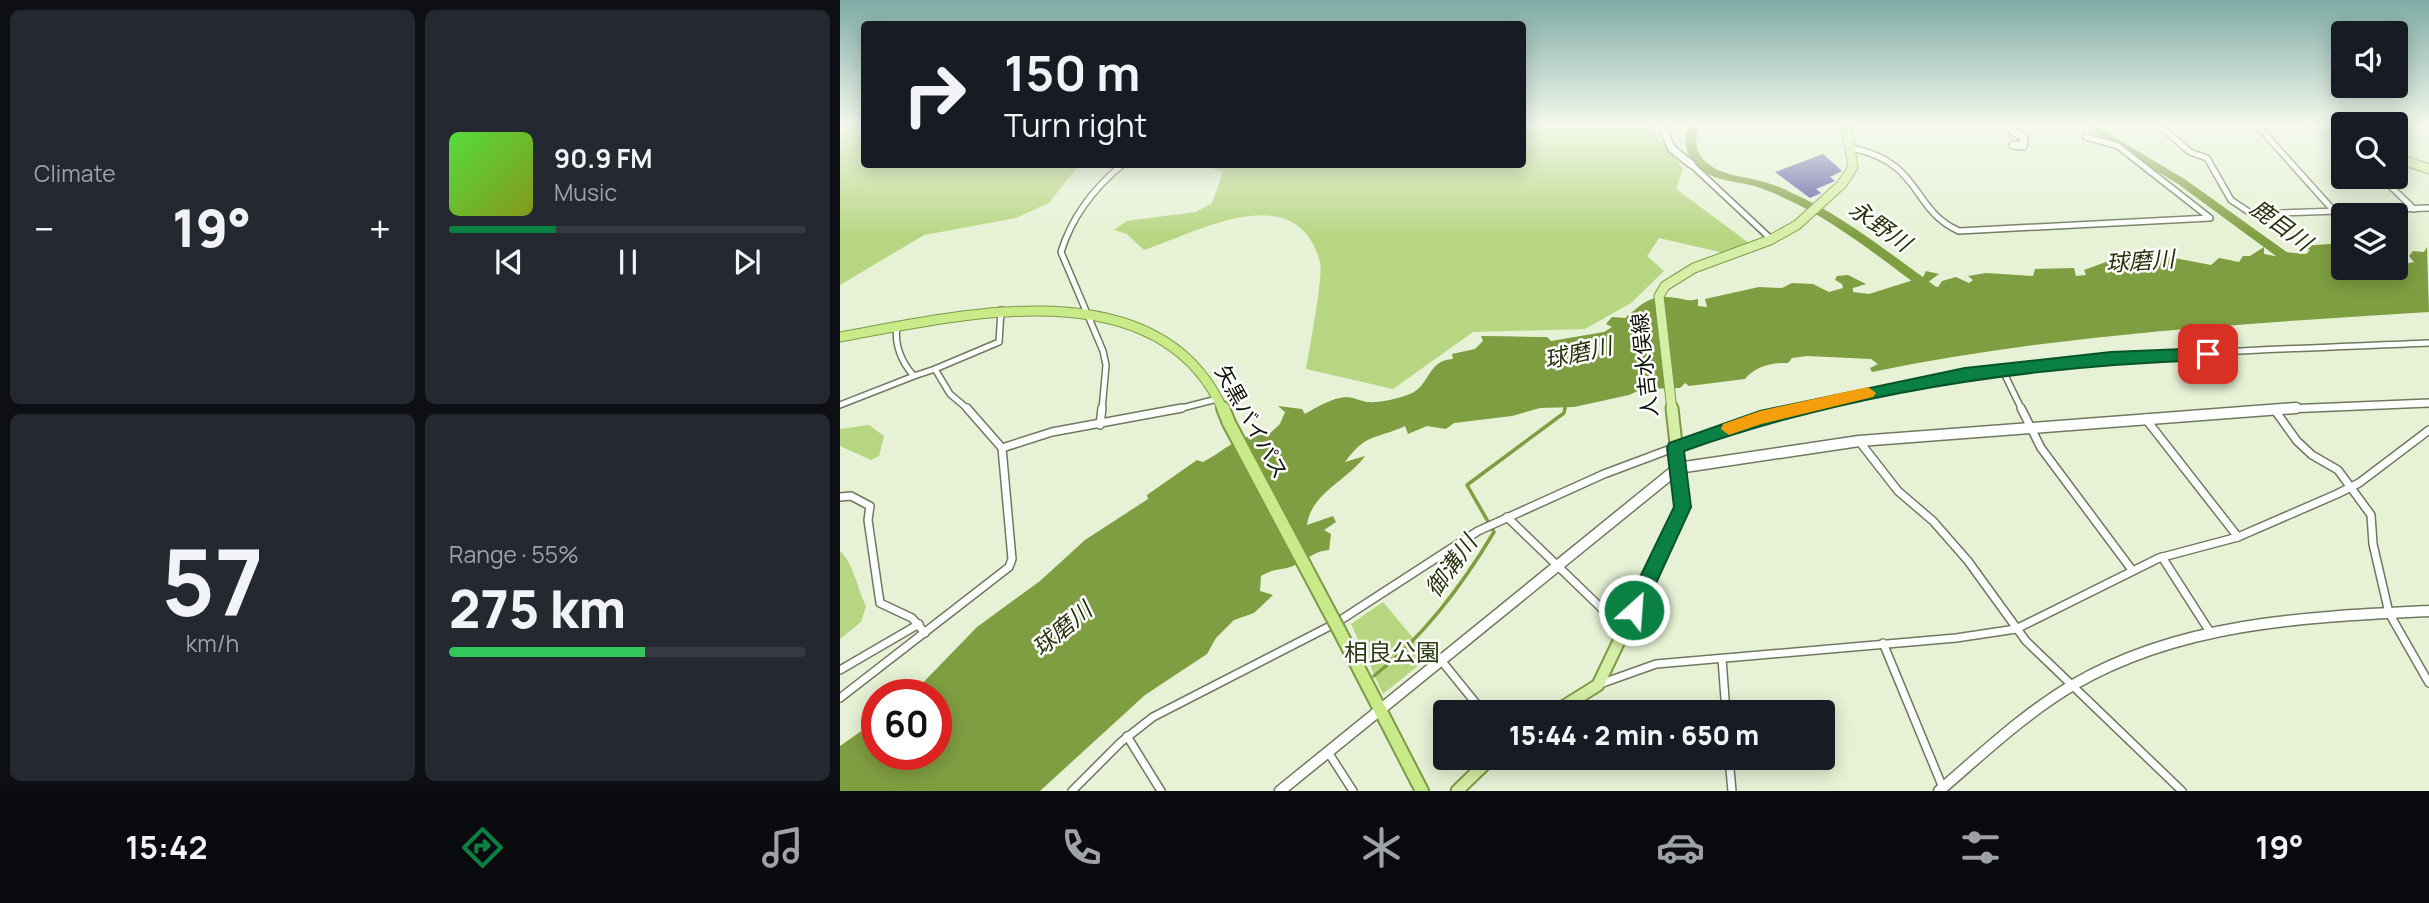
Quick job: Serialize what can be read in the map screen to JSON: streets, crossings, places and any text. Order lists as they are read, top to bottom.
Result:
{
  "streets": {
    "highway": ["矢黒バイパス"],
    "main road": ["人吉水俣線"]
  },
  "water": [
    "鹿目川",
    "永野川",
    "球磨川",
    "御溝川"
  ],
  "parks": ["相良公園"],
  "page": {
    "tile": [
      "Climate",
      ["57", "km/h"],
      ["Range · 55%", "275 km"]
    ],
    "turn": ["150 m", "Turn right"],
    "song": ["90.9 FM", "Music"],
    "heat": ["−", "19°", "+"],
    "limit": "60",
    "trip": "15:44 · 2 min · 650 m",
    "tabs": ["15:42", "19°"]
  }
}
